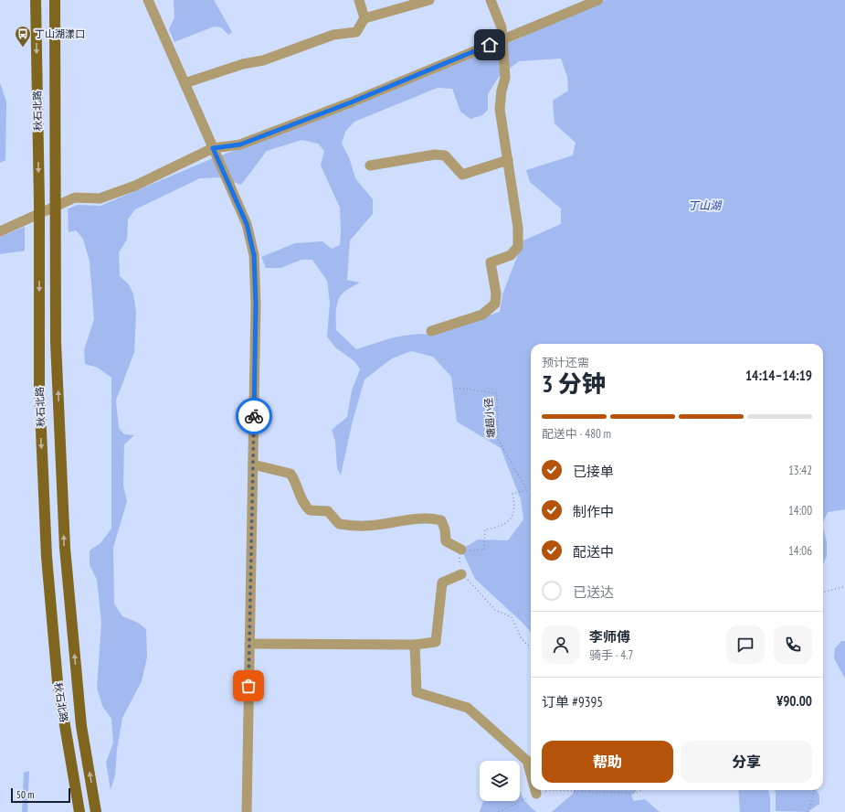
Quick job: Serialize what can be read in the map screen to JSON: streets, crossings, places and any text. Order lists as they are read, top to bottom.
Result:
{
  "streets": {
    "main road": ["秋石北路"],
    "path": ["塘超小径"]
  },
  "water": ["丁山湖"],
  "places": {
    "bus stop": ["丁山湖漾口"]
  },
  "scale_bar": "50 m",
  "page": {
    "heading": ["3 分钟", "预计还需", "14:14–14:19"],
    "panel": [
      "李师傅",
      "骑手 · 4.7",
      "订单 #9395",
      "¥90.00"
    ],
    "bar": "配送中 · 480 m",
    "list": [
      ["已接单", "13:42"],
      ["制作中", "14:00"],
      ["配送中", "14:06"],
      "已送达"
    ],
    "buttons": ["帮助", "分享"],
    "scale": "50 m"
  }
}
